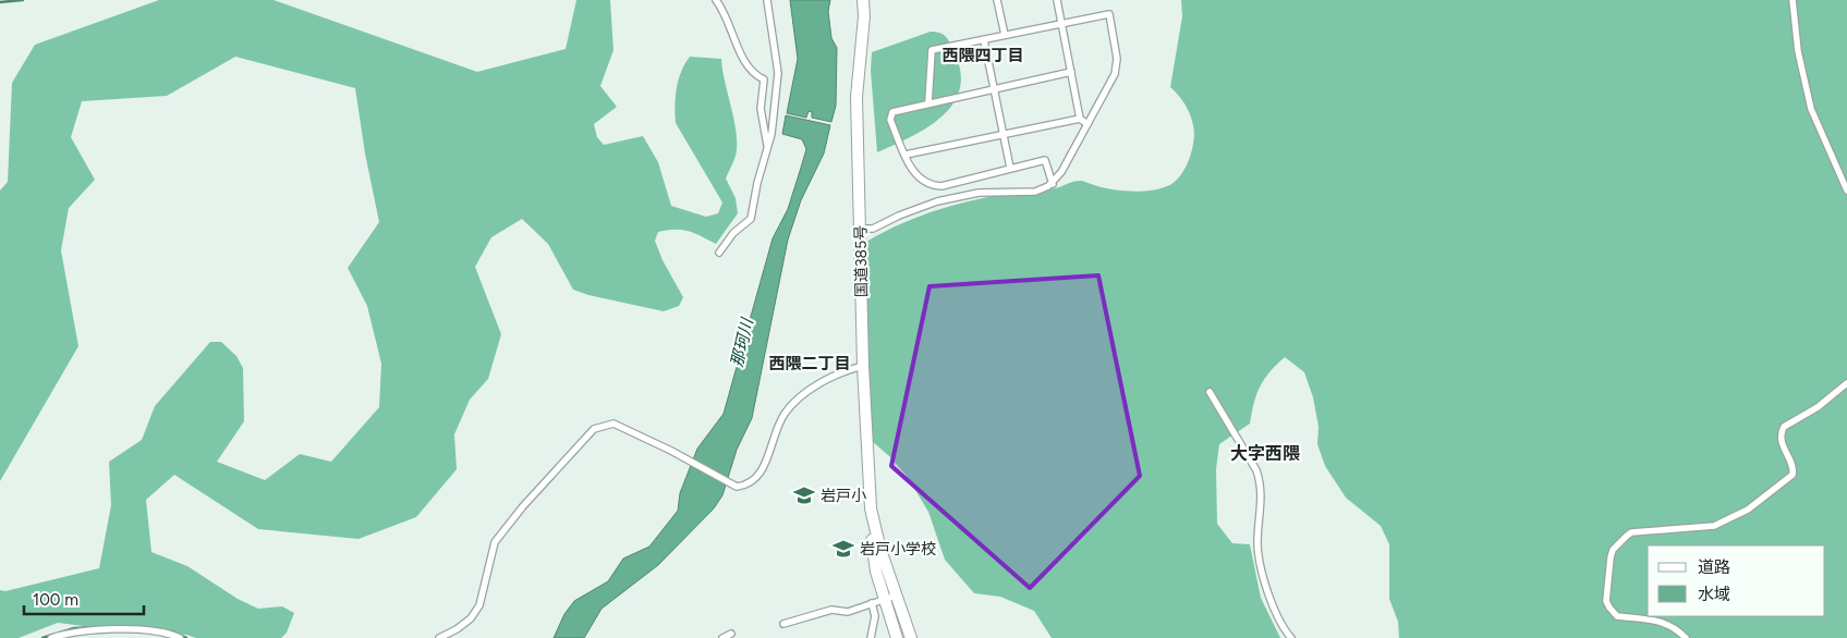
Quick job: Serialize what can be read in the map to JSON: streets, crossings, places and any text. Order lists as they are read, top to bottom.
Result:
{
  "streets": {
    "highway": ["国道385号"]
  },
  "districts": ["西隈四丁目", "西隈二丁目", "大字西隈"],
  "water": ["那珂川"],
  "places": {
    "school or university": ["岩戸小", "岩戸小学校"]
  },
  "legend": ["道路", "水域"],
  "scale_bar": "100 m"
}
